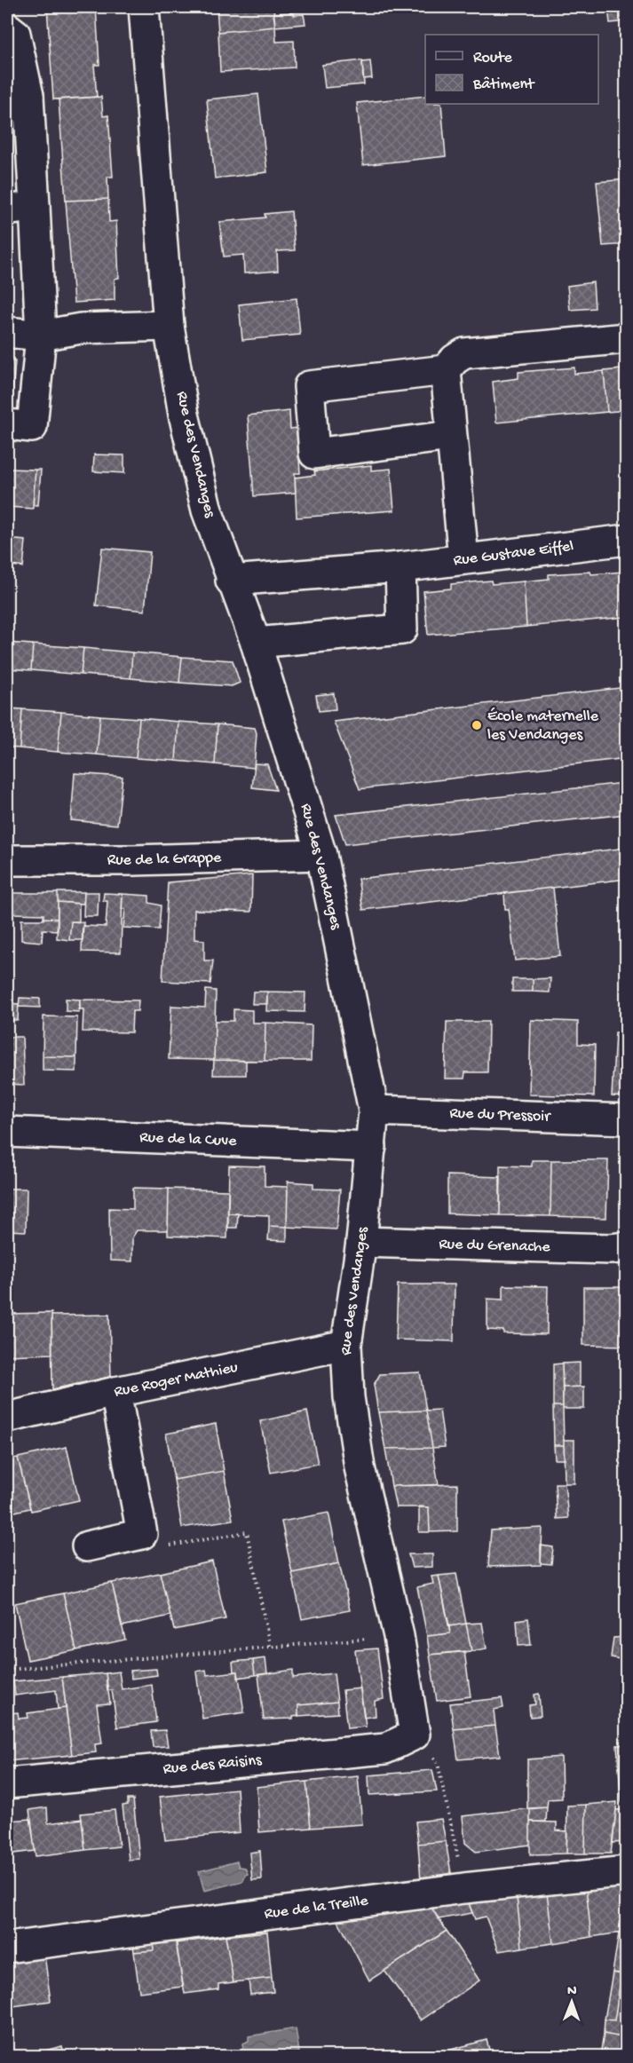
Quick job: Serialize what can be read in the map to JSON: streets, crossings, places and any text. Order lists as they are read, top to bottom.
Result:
{
  "streets": {
    "street": [
      "Rue des Vendanges",
      "Rue Gustave Eiffel",
      "Rue de la Grappe",
      "Rue du Pressoir",
      "Rue de la Cuve",
      "Rue du Grenache",
      "Rue Roger Mathieu",
      "Rue des Raisins",
      "Rue de la Treille"
    ]
  },
  "crossings": [
    ["Rue des Vendanges", "Rue Gustave Eiffel"],
    ["Rue des Vendanges", "Rue de la Grappe"],
    ["Rue des Vendanges", "Rue du Pressoir"],
    ["Rue des Vendanges", "Rue de la Cuve"],
    ["Rue des Vendanges", "Rue du Grenache"],
    ["Rue des Vendanges", "Rue Roger Mathieu"],
    ["Rue des Vendanges", "Rue des Raisins"]
  ],
  "places": ["École maternelle les Vendanges"],
  "legend": ["Route", "Bâtiment"],
  "north": "top"
}
